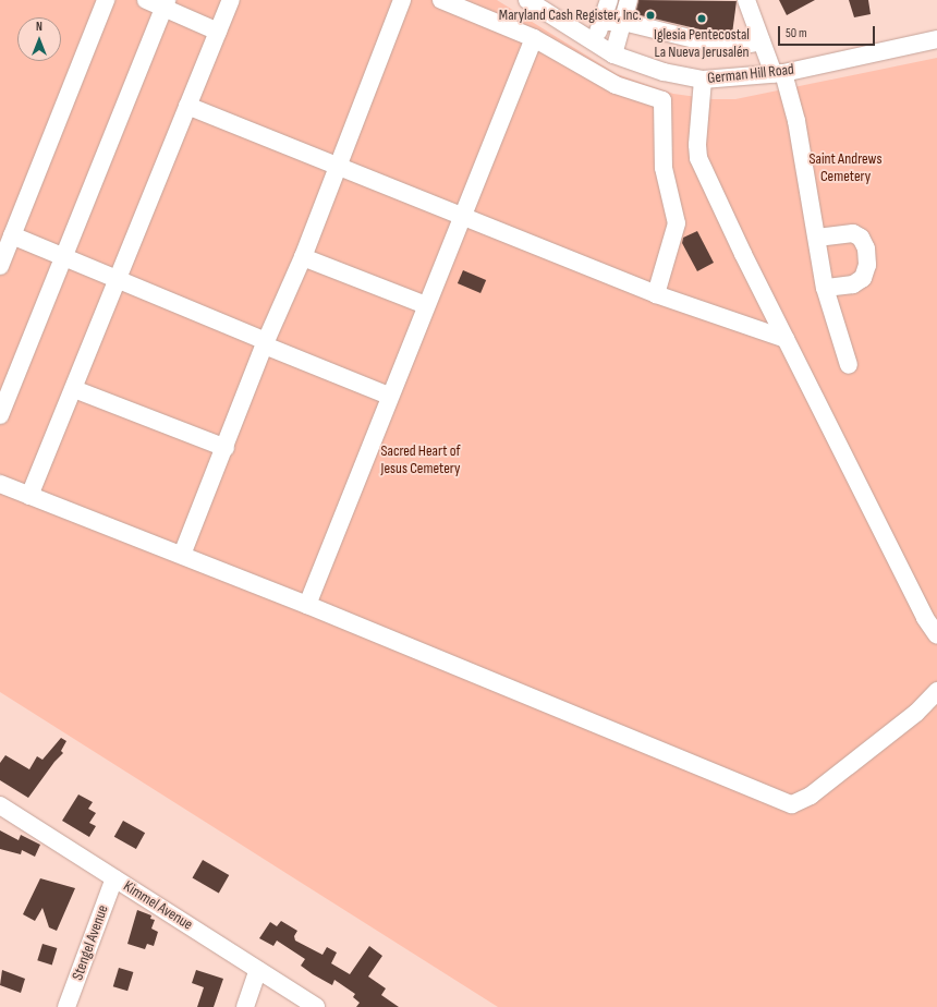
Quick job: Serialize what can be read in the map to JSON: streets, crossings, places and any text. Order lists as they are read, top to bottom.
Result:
{
  "streets": {
    "street": ["German Hill Road", "Kimmel Avenue", "Stengel Avenue"]
  },
  "crossings": [
    ["Kimmel Avenue", "Stengel Avenue"]
  ],
  "parks": ["Saint Andrews Cemetery", "Sacred Heart of Jesus Cemetery"],
  "places": ["Maryland Cash Register, Inc.", "Iglesia Pentecostal La Nueva Jerusalén"],
  "scale_bar": "50 m",
  "north": "top"
}
